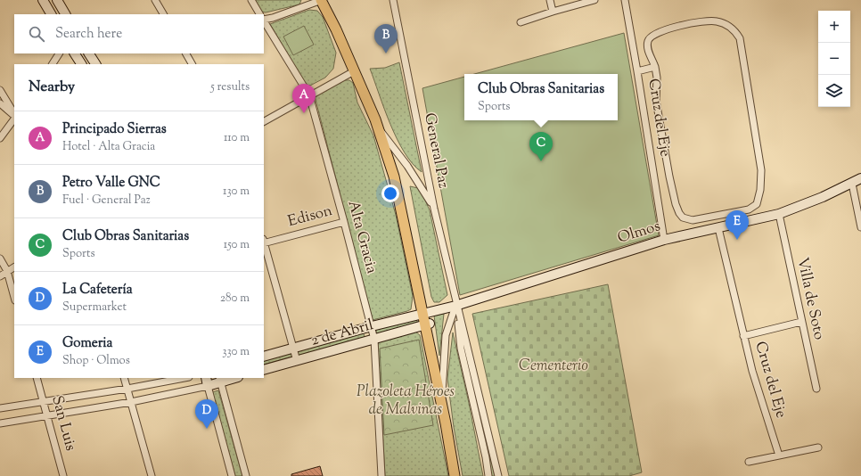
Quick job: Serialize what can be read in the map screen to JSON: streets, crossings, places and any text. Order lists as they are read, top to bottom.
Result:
{
  "streets": {
    "street": [
      "Cruz del Eje",
      "General Paz",
      "Edison",
      "Olmos",
      "Alta Gracia",
      "Villa de Soto",
      "2 de Abril",
      "San Luis"
    ]
  },
  "crossings": [
    ["Cruz del Eje", "Olmos"],
    ["General Paz", "Olmos"],
    ["Edison", "Alta Gracia"],
    ["Olmos", "Villa de Soto"],
    ["Olmos", "2 de Abril"],
    ["Alta Gracia", "2 de Abril"]
  ],
  "parks": ["Cementerio", "Plazoleta Héroes de Malvinas"],
  "page": {
    "map_buttons": ["+", "−"],
    "search": "Search here",
    "pins": [
      "B",
      "A",
      "C",
      "E",
      "D"
    ],
    "heading": ["Nearby", "5 results"],
    "popup": ["Club Obras Sanitarias", "Sports"],
    "list": [
      {
        "mark": "A",
        "name": "Principado Sierras",
        "note": "Hotel · Alta Gracia",
        "value": "110 m"
      },
      {
        "mark": "B",
        "name": "Petro Valle GNC",
        "note": "Fuel · General Paz",
        "value": "130 m"
      },
      {
        "mark": "C",
        "name": "Club Obras Sanitarias",
        "note": "Sports",
        "value": "150 m"
      },
      {
        "mark": "D",
        "name": "La Cafetería",
        "note": "Supermarket",
        "value": "280 m"
      },
      {
        "mark": "E",
        "name": "Gomeria",
        "note": "Shop · Olmos",
        "value": "330 m"
      }
    ]
  }
}
